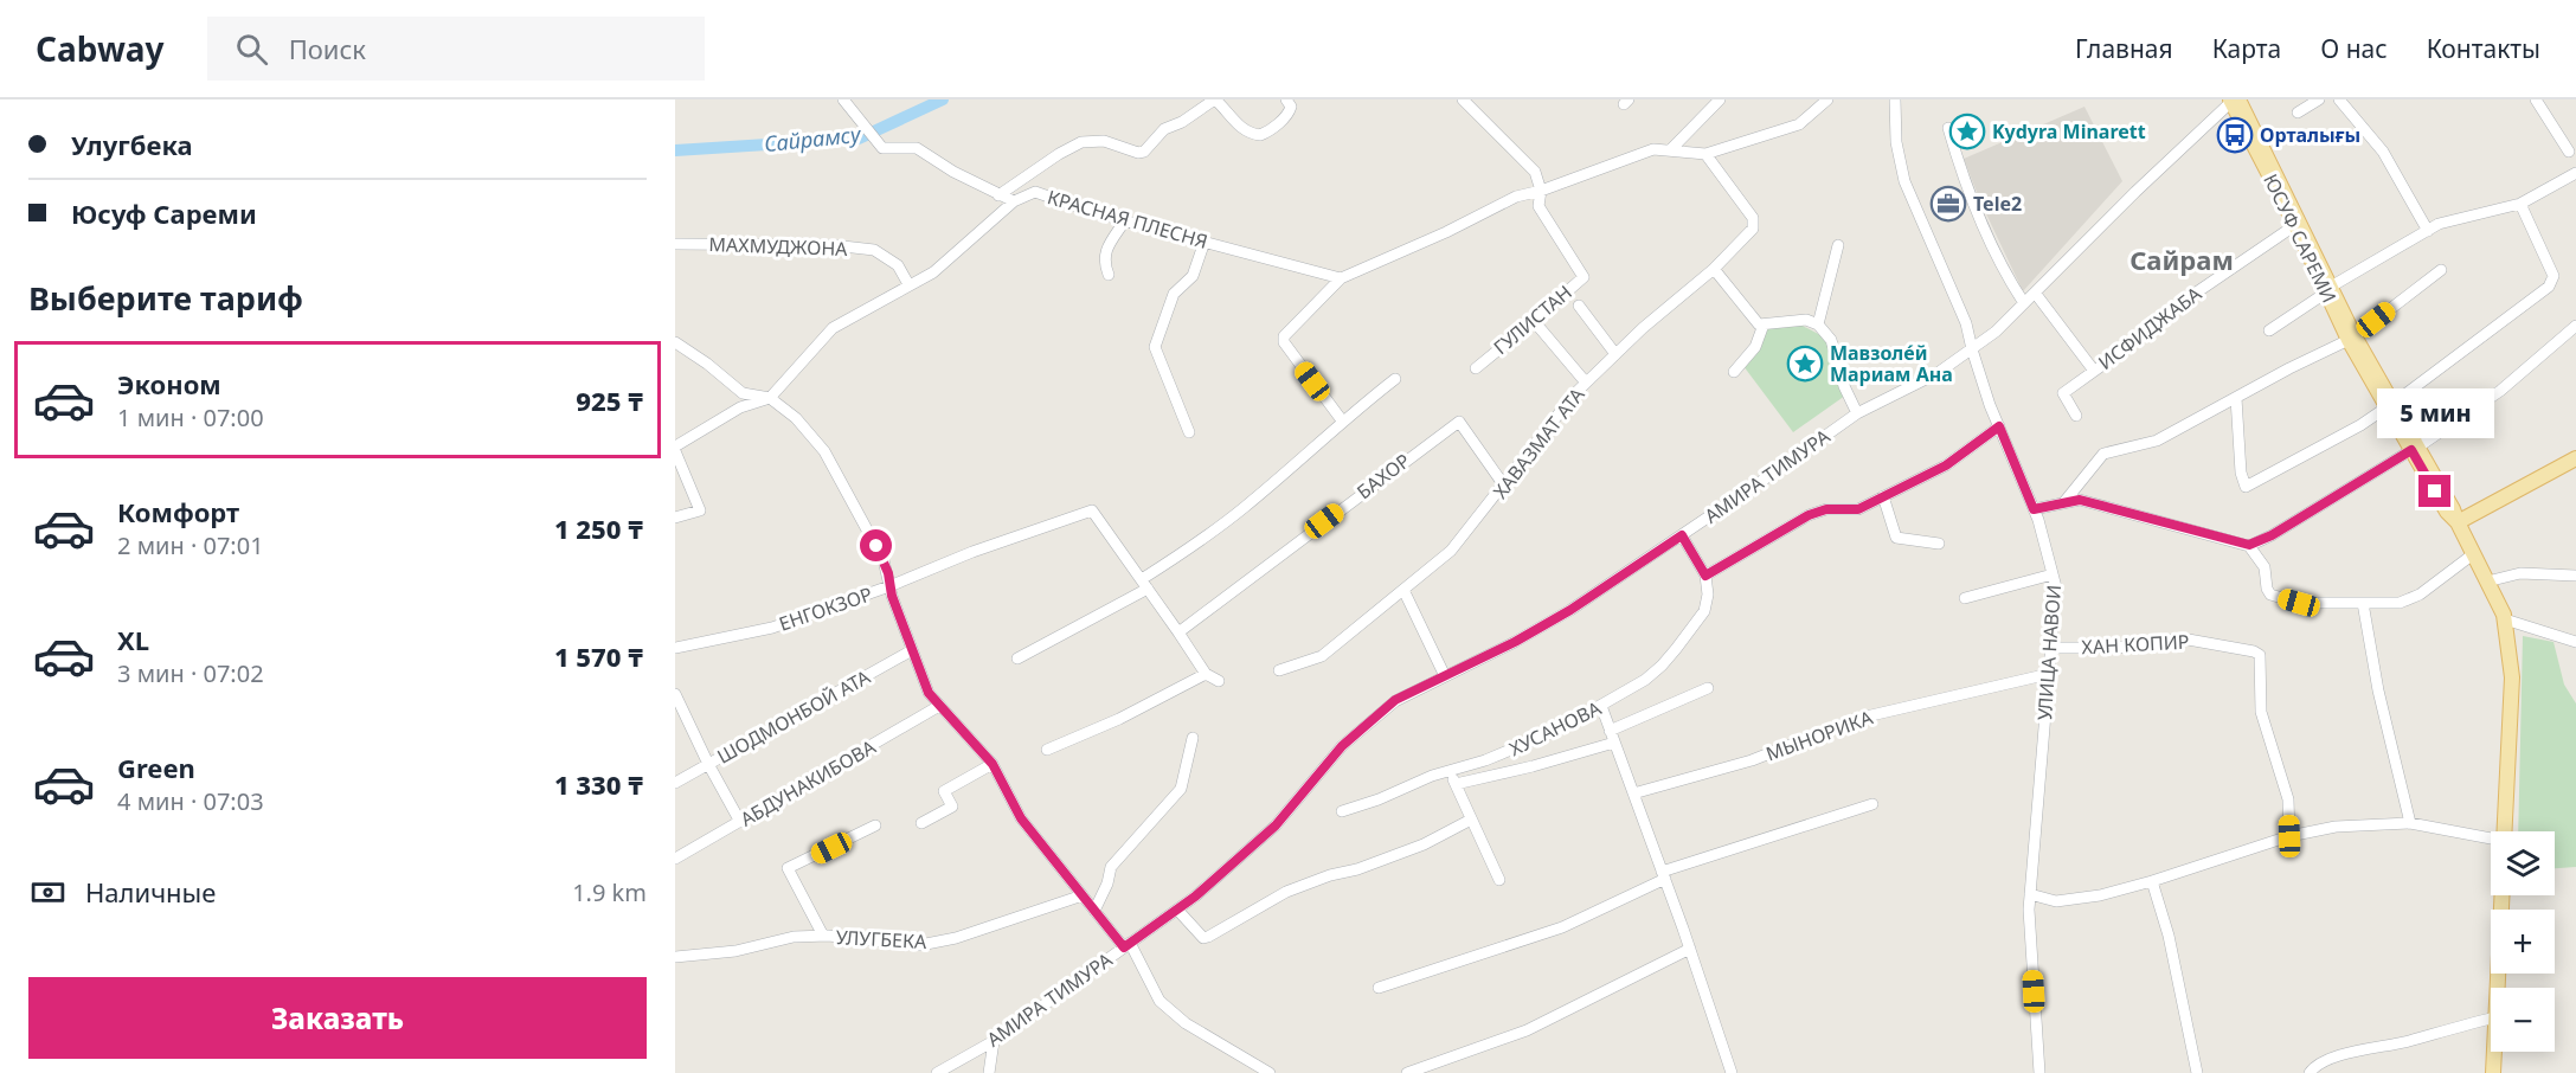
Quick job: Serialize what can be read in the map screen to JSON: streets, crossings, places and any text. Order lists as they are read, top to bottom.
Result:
{
  "streets": {
    "main road": ["ЮСУФ САРЕМИ"],
    "street": [
      "КРАСНАЯ ПЛЕСНЯ",
      "МАХМУДЖОНА",
      "ГУЛИСТАН",
      "ИСФИДЖАБА",
      "ХАВАЗМАТ АТА",
      "БАХОР",
      "АМИРА ТИМУРА",
      "ЕНГОКЗОР",
      "ХАН КОПИР",
      "УЛИЦА НАВОИ",
      "ШОДМОНБОЙ АТА",
      "ХУСАНОВА",
      "МЫНОРИКА",
      "АБДУНАКИБОВА",
      "УЛУГБЕКА"
    ]
  },
  "crossings": [
    ["ЮСУФ САРЕМИ", "ИСФИДЖАБА"],
    ["ЮСУФ САРЕМИ", "АМИРА ТИМУРА"],
    ["ХАВАЗМАТ АТА", "БАХОР"],
    ["АМИРА ТИМУРА", "УЛИЦА НАВОИ"],
    ["ХАН КОПИР", "УЛИЦА НАВОИ"],
    ["УЛИЦА НАВОИ", "МЫНОРИКА"]
  ],
  "districts": ["Сайрам"],
  "water": ["Сайрамсу"],
  "places": {
    "place": ["Kydyra Minarett", "Мавзоле́й Мариам Ана"],
    "bus stop": ["Орталығы"],
    "office": ["Tele2"]
  },
  "page": {
    "header": "Cabway",
    "search": "Поиск",
    "nav": [
      "Главная",
      "Карта",
      "О нас",
      "Контакты"
    ],
    "banner": ["Улугбека", "Юсуф Сареми"],
    "heading": "Выберите тариф",
    "list": [
      {
        "name": "Эконом",
        "note": "1 мин · 07:00",
        "value": "925 ₸"
      },
      {
        "name": "Комфорт",
        "note": "2 мин · 07:01",
        "value": "1 250 ₸"
      },
      {
        "name": "XL",
        "note": "3 мин · 07:02",
        "value": "1 570 ₸"
      },
      {
        "name": "Green",
        "note": "4 мин · 07:03",
        "value": "1 330 ₸"
      }
    ],
    "bubble": "5 мин",
    "map_buttons": ["+", "−"],
    "pay": ["Наличные", "1.9 km"],
    "buttons": "Заказать"
  }
}
